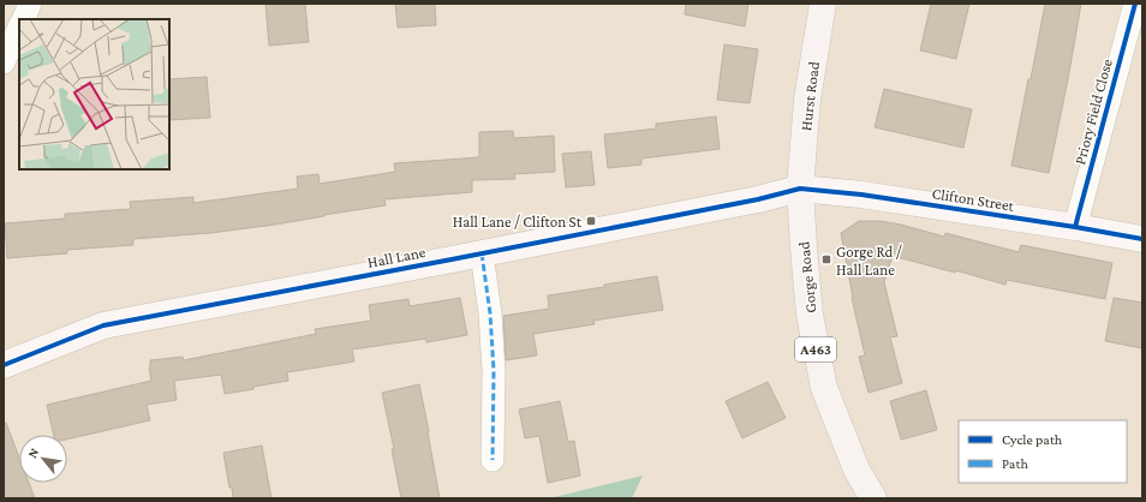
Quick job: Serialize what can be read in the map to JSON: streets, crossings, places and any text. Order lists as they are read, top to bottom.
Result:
{
  "streets": {
    "main road": ["Hurst Road", "Gorge Road", "A463"],
    "street": ["Priory Field Close", "Clifton Street", "Hall Lane"]
  },
  "crossings": [
    ["Hurst Road", "Clifton Street"],
    ["Hurst Road", "Hall Lane"],
    ["Hurst Road", "Gorge Road"],
    ["Priory Field Close", "Clifton Street"],
    ["Clifton Street", "Hall Lane"],
    ["Clifton Street", "Gorge Road"],
    ["Hall Lane", "Gorge Road"]
  ],
  "places": {
    "transit": ["Hall Lane / Clifton St", "Gorge Rd / Hall Lane"]
  },
  "legend": ["Cycle path", "Path"],
  "north": "top left"
}
